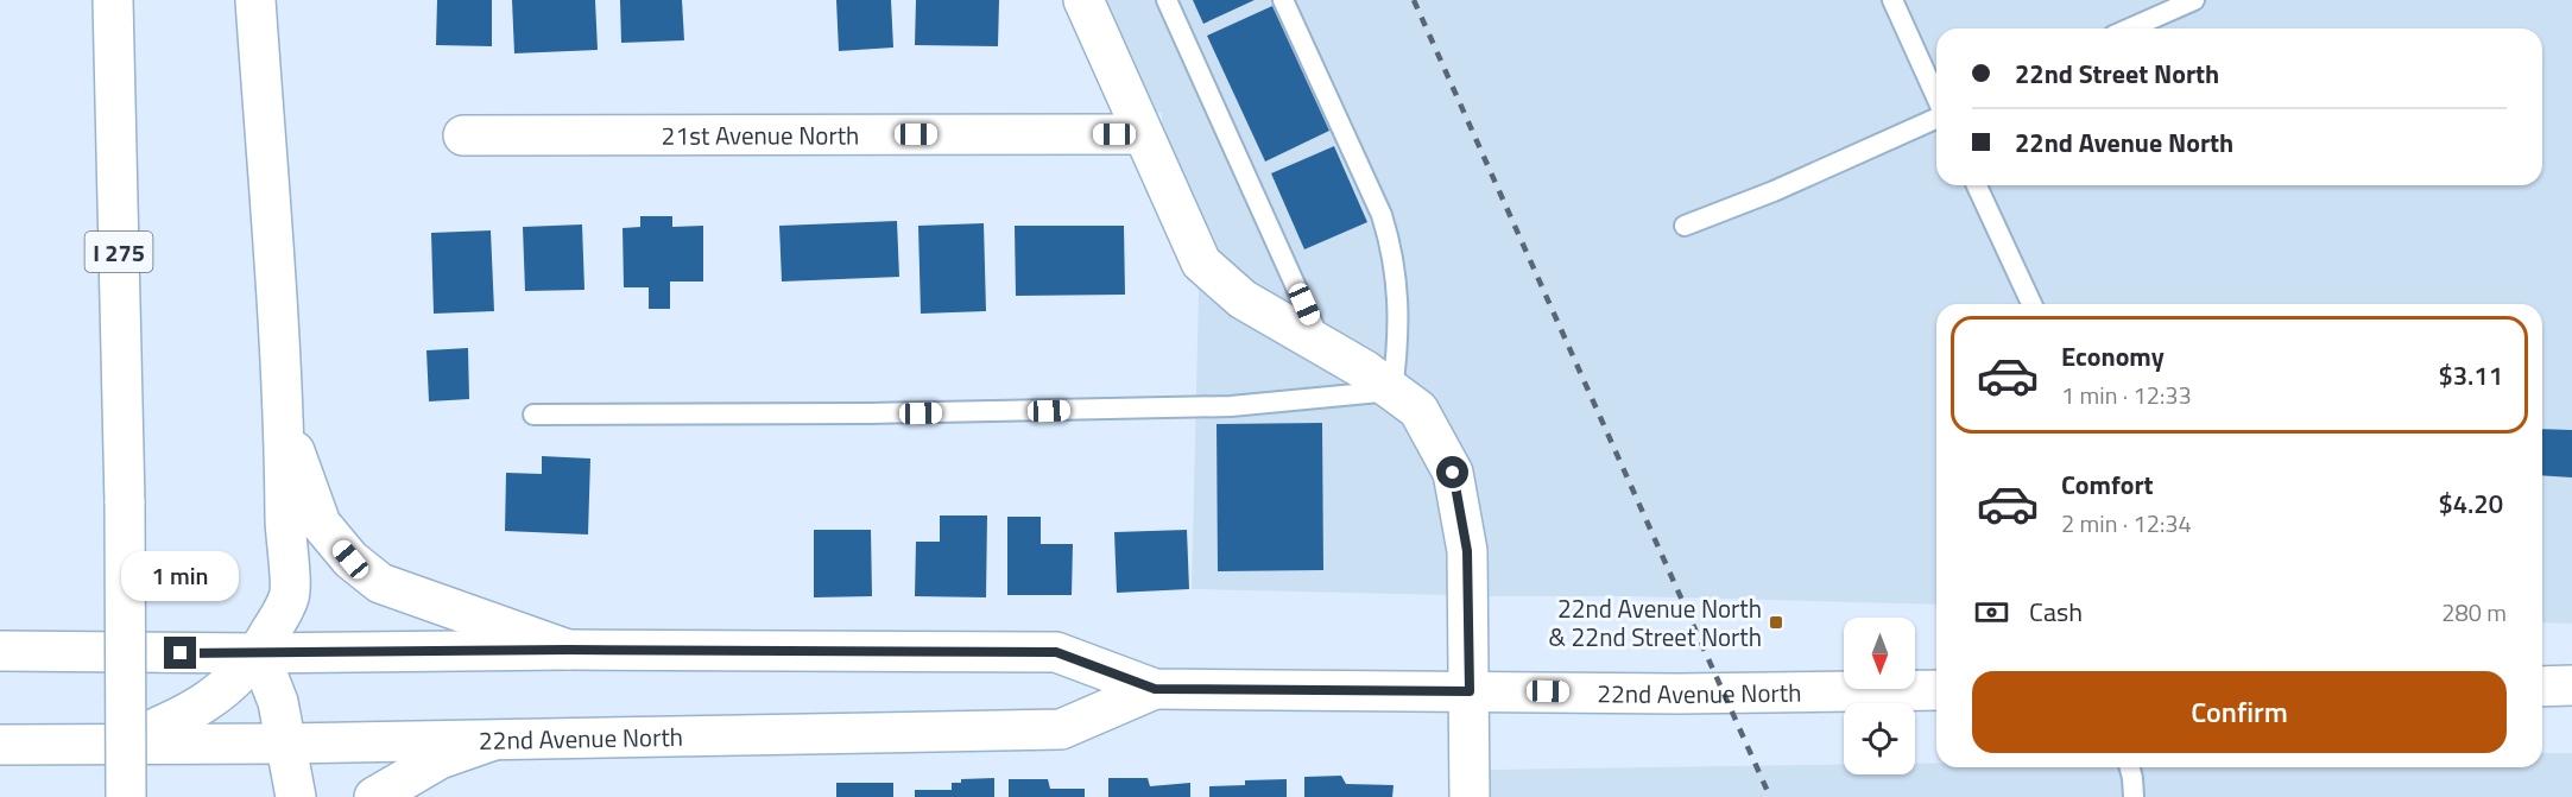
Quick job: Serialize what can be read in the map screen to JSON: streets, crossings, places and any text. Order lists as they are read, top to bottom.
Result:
{
  "streets": {
    "main road": ["21st Avenue North", "I 275", "22nd Avenue North"]
  },
  "places": {
    "transit": ["22nd Avenue North & 22nd Street North"]
  },
  "north": "bottom",
  "page": {
    "banner": ["22nd Street North", "22nd Avenue North"],
    "list": [
      {
        "name": "Economy",
        "note": "1 min · 12:33",
        "value": "$3.11"
      },
      {
        "name": "Comfort",
        "note": "2 min · 12:34",
        "value": "$4.20"
      }
    ],
    "bubble": "1 min",
    "pay": ["Cash", "280 m"],
    "buttons": "Confirm"
  }
}
